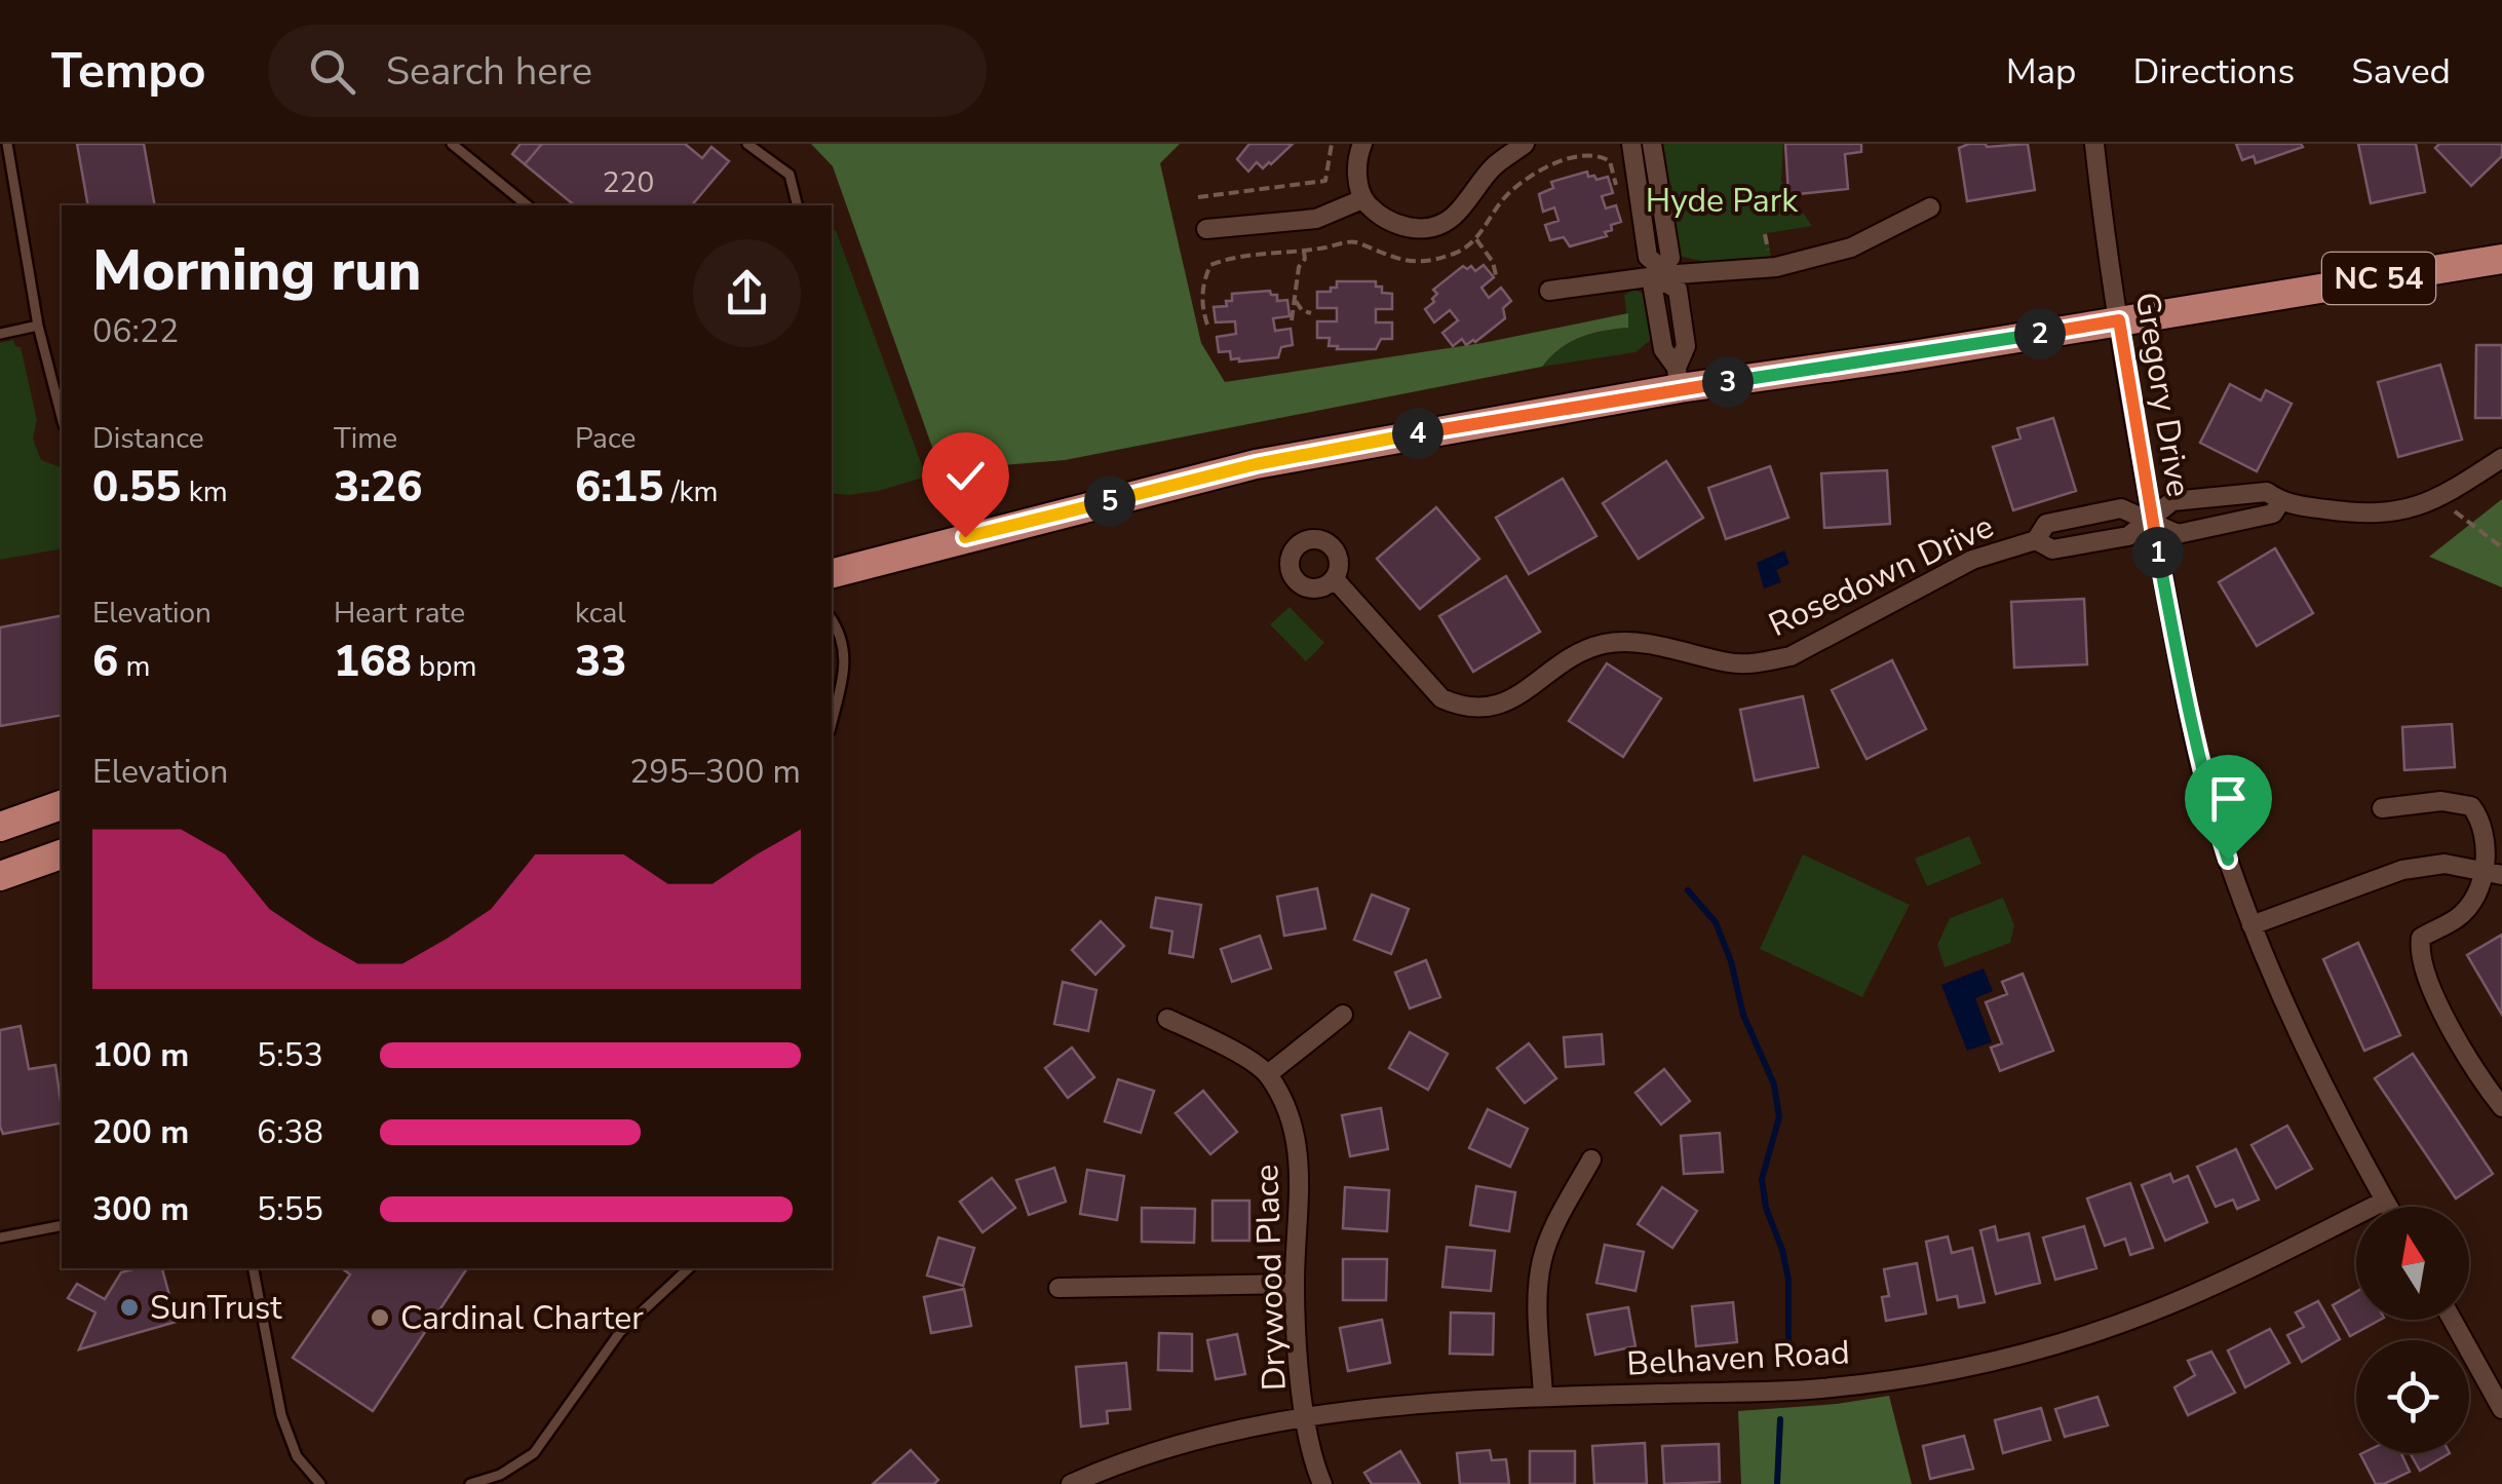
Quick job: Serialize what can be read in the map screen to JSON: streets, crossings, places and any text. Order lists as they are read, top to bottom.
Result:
{
  "streets": {
    "main road": ["NC 54"],
    "street": [
      "Gregory Drive",
      "Rosedown Drive",
      "Drywood Place",
      "Belhaven Road"
    ]
  },
  "crossings": [
    ["NC 54", "Gregory Drive"],
    ["Gregory Drive", "Rosedown Drive"],
    ["Gregory Drive", "Belhaven Road"],
    ["Drywood Place", "Belhaven Road"]
  ],
  "parks": ["Hyde Park"],
  "places": ["SunTrust", "Cardinal Charter"],
  "house_numbers": ["220"],
  "north": "top",
  "page": {
    "header": "Tempo",
    "search": "Search here",
    "nav": ["Map", "Directions", "Saved"],
    "heading": ["Morning run", "06:22"],
    "pins": [
      "2",
      "3",
      "4",
      "5",
      "1"
    ],
    "stats": [
      ["Distance", "0.55 km"],
      ["Time", "3:26"],
      ["Pace", "6:15 /km"],
      ["Elevation", "6 m"],
      ["Heart rate", "168 bpm"],
      ["kcal", "33"]
    ],
    "chart": ["Elevation", "295–300 m"],
    "list": [
      {
        "name": "100 m",
        "note": "5:53"
      },
      {
        "name": "200 m",
        "note": "6:38"
      },
      {
        "name": "300 m",
        "note": "5:55"
      }
    ]
  }
}
